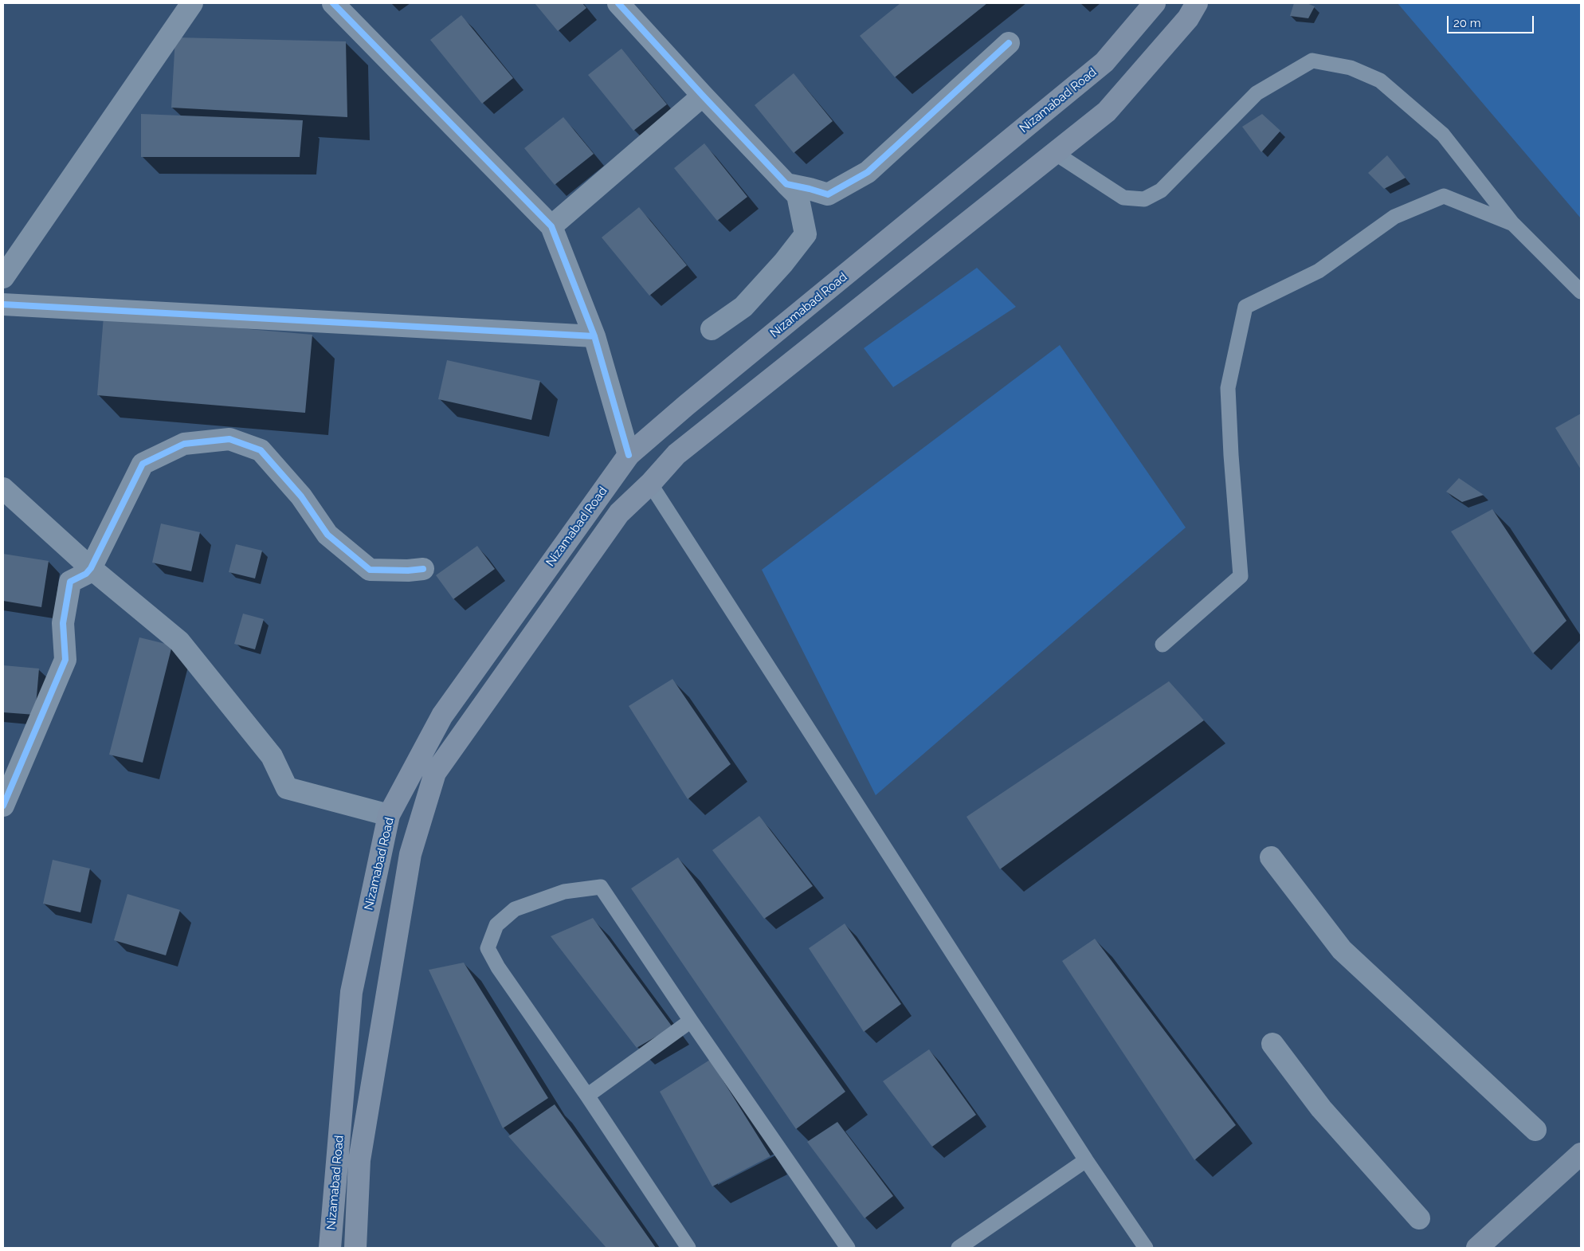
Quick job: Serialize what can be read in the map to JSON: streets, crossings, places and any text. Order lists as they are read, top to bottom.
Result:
{
  "streets": {
    "highway": ["Nizamabad Road"]
  },
  "scale_bar": "20 m"
}
